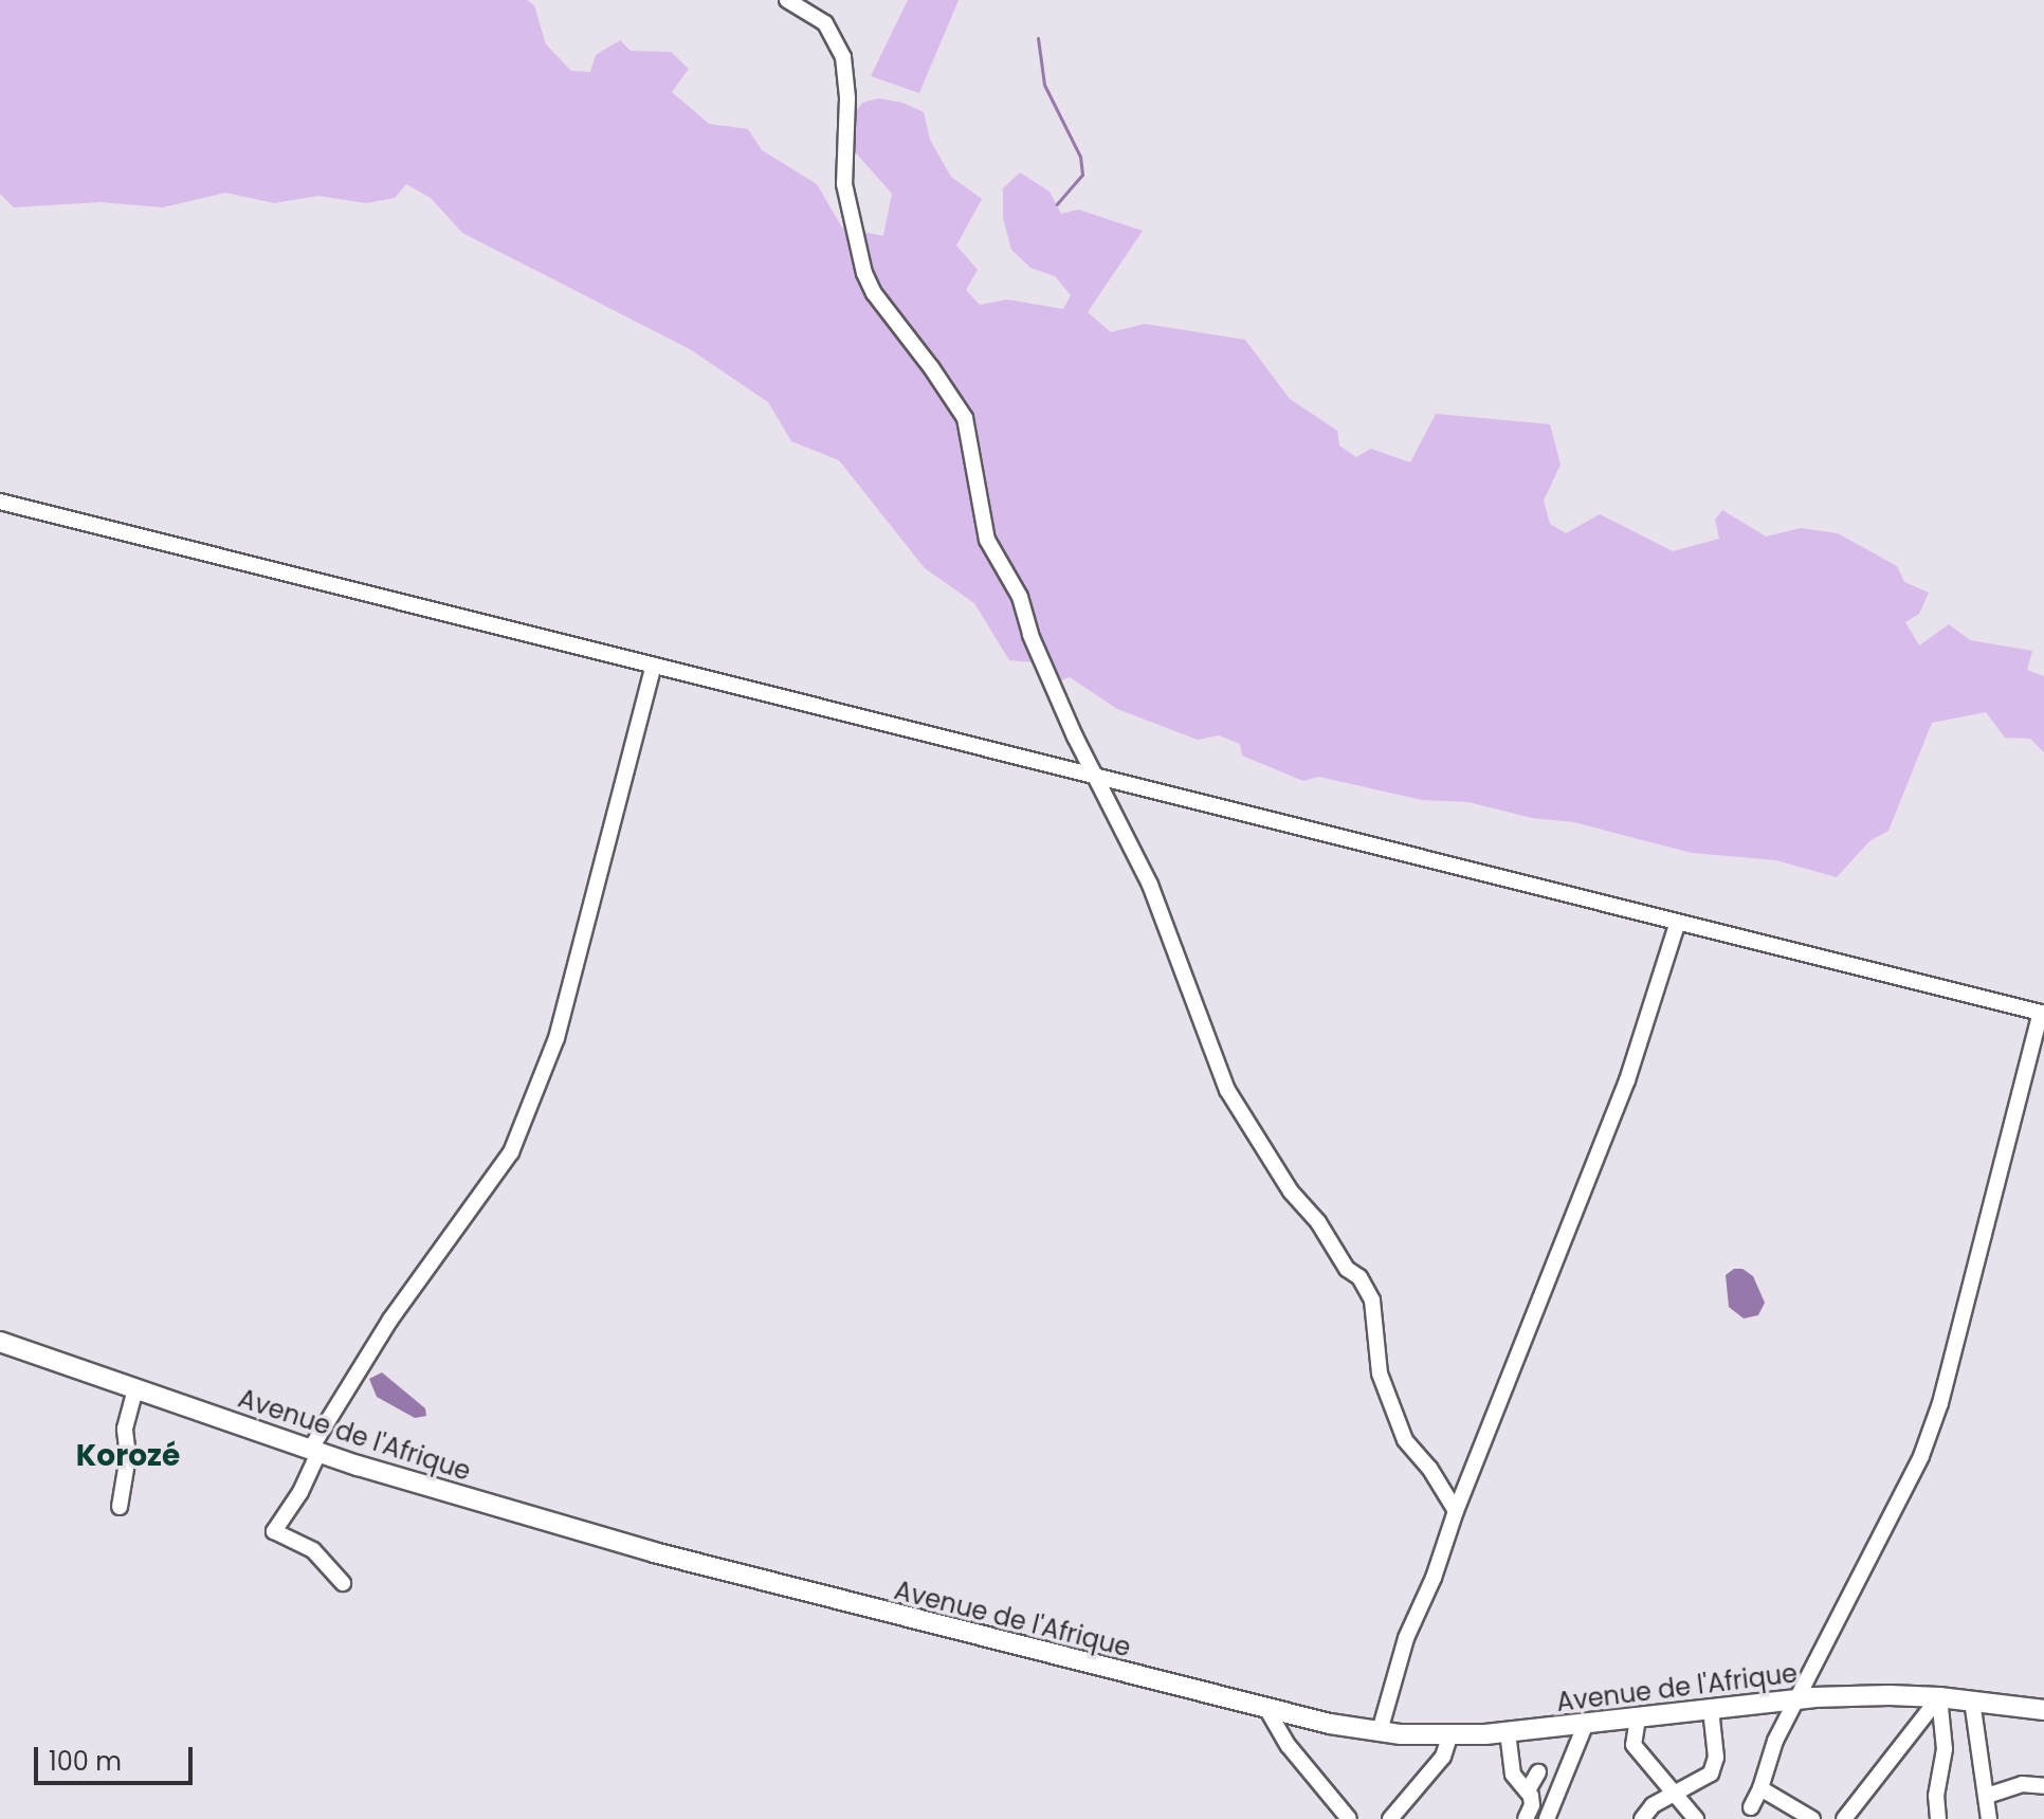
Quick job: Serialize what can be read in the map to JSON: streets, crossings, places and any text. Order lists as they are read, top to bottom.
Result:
{
  "streets": {
    "main road": ["Avenue de l'Afrique"]
  },
  "districts": ["Korozé"],
  "scale_bar": "100 m"
}
